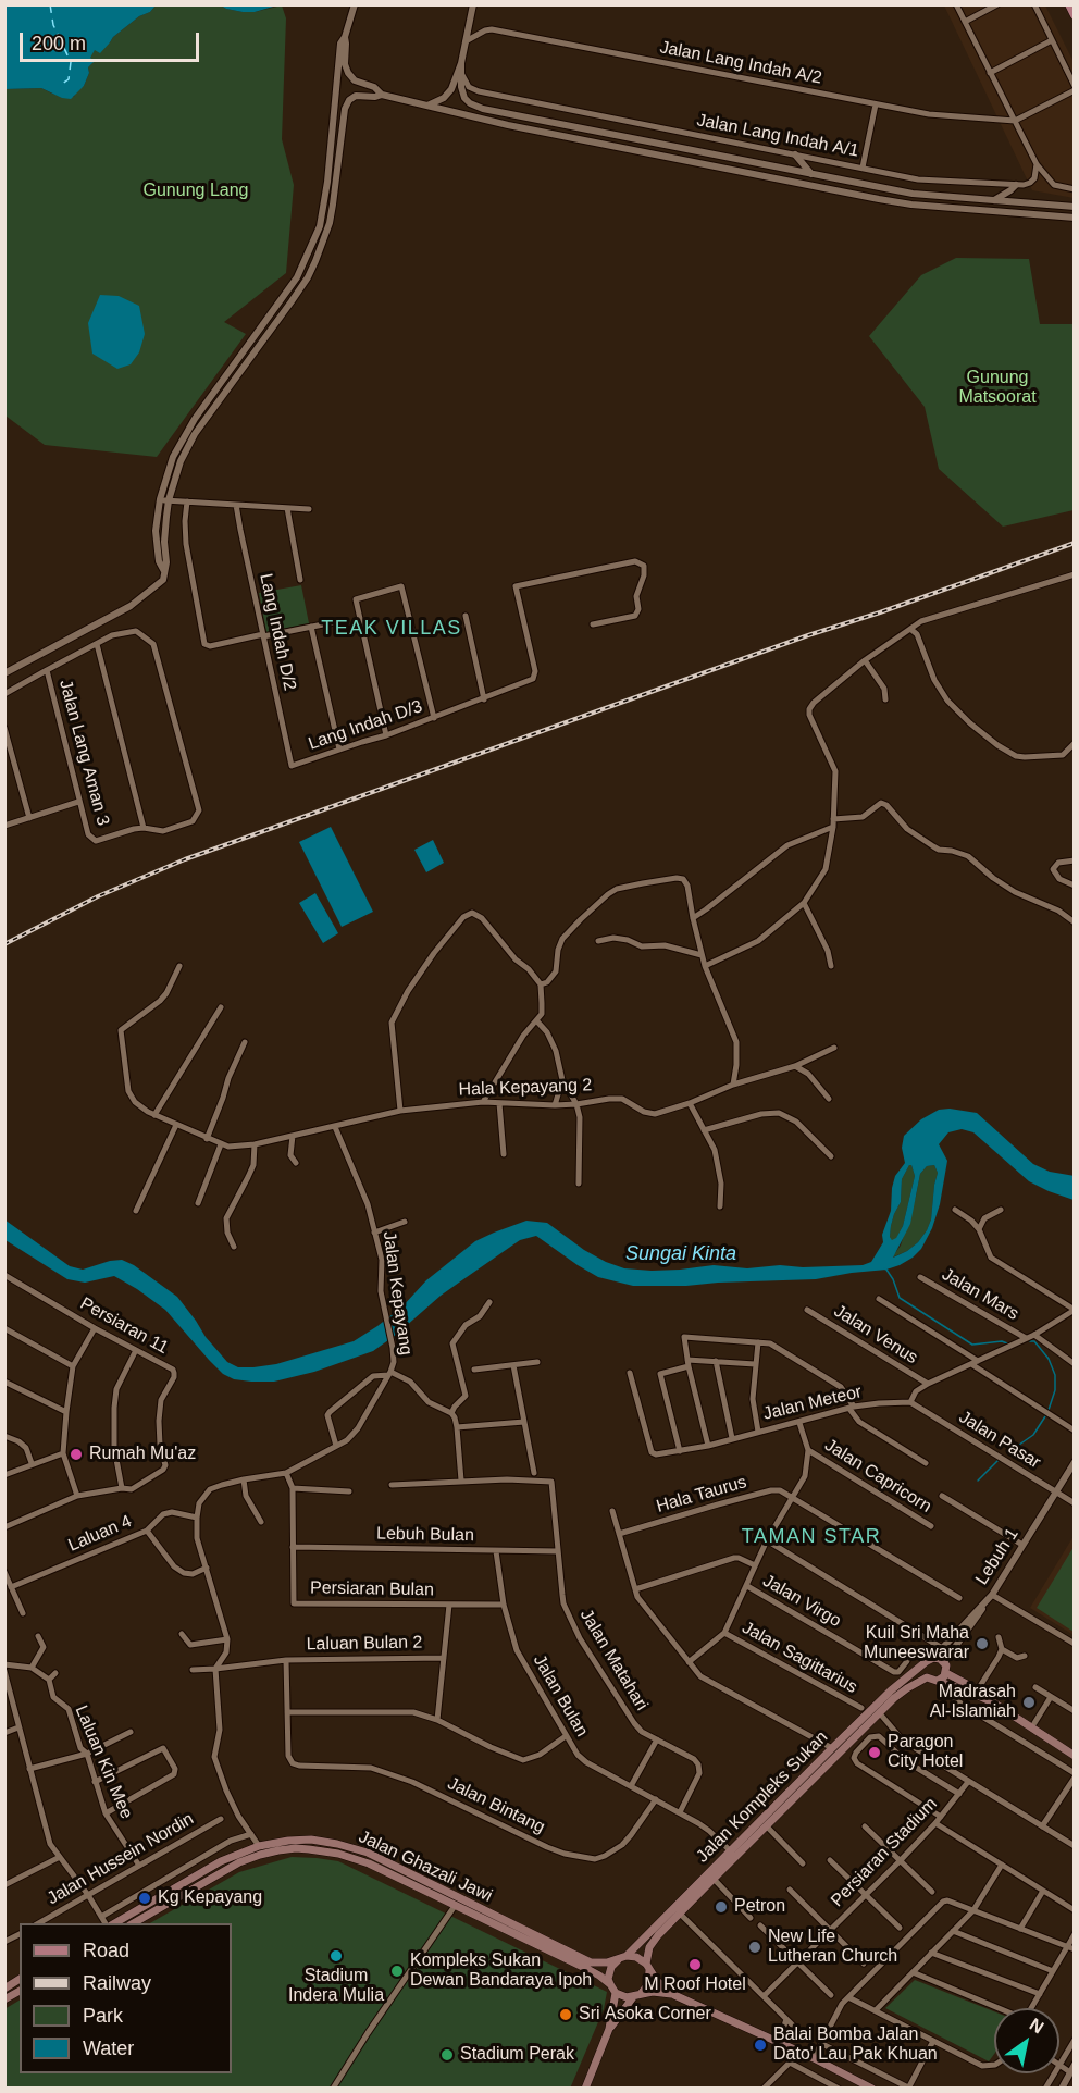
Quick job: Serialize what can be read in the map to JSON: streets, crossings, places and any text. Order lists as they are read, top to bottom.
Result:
{
  "streets": {
    "main road": ["Jalan Kompleks Sukan", "Jalan Ghazali Jawi"],
    "street": [
      "Jalan Lang Indah A/2",
      "Jalan Lang Indah A/1",
      "Lang Indah D/2",
      "Lang Indah D/3",
      "Jalan Lang Aman 3",
      "Hala Kepayang 2",
      "Jalan Kepayang",
      "Jalan Mars",
      "Persiaran 11",
      "Jalan Venus",
      "Jalan Meteor",
      "Jalan Pasar",
      "Jalan Capricorn",
      "Hala Taurus",
      "Laluan 4",
      "Lebuh Bulan",
      "Lebuh 1",
      "Persiaran Bulan",
      "Jalan Virgo",
      "Laluan Bulan 2",
      "Jalan Sagittarius",
      "Jalan Matahari",
      "Jalan Bulan",
      "Laluan Kin Mee",
      "Jalan Bintang",
      "Persiaran Stadium",
      "Jalan Hussein Nordin"
    ]
  },
  "crossings": [
    ["Lang Indah D/2", "Lang Indah D/3"],
    ["Hala Kepayang 2", "Jalan Kepayang"],
    ["Jalan Kepayang", "Laluan 4"],
    ["Jalan Kepayang", "Persiaran Bulan"],
    ["Jalan Meteor", "Jalan Pasar"],
    ["Jalan Pasar", "Lebuh 1"],
    ["Lebuh Bulan", "Persiaran Bulan"],
    ["Lebuh Bulan", "Jalan Matahari"],
    ["Lebuh Bulan", "Jalan Bulan"],
    ["Lebuh 1", "Jalan Kompleks Sukan"],
    ["Persiaran Bulan", "Jalan Bulan"],
    ["Jalan Matahari", "Jalan Bulan"],
    ["Jalan Bulan", "Jalan Kompleks Sukan"],
    ["Jalan Bulan", "Jalan Bintang"],
    ["Laluan Kin Mee", "Jalan Hussein Nordin"],
    ["Jalan Kompleks Sukan", "Jalan Ghazali Jawi"]
  ],
  "districts": ["TEAK VILLAS", "TAMAN STAR"],
  "water": ["Sungai Kinta"],
  "parks": ["Gunung Lang", "Gunung Matsoorat"],
  "places": [
    "Rumah Mu'az",
    "Kuil Sri Maha Muneeswarar",
    "Madrasah Al-Islamiah",
    "Paragon City Hotel",
    "Kg Kepayang",
    "Petron",
    "New Life Lutheran Church",
    "Stadium Indera Mulia",
    "M Roof Hotel",
    "Kompleks Sukan Dewan Bandaraya Ipoh",
    "Sri Asoka Corner",
    "Balai Bomba Jalan Dato' Lau Pak Khuan",
    "Stadium Perak"
  ],
  "legend": [
    "Road",
    "Railway",
    "Park",
    "Water"
  ],
  "scale_bar": "200 m",
  "north": "top right"
}
